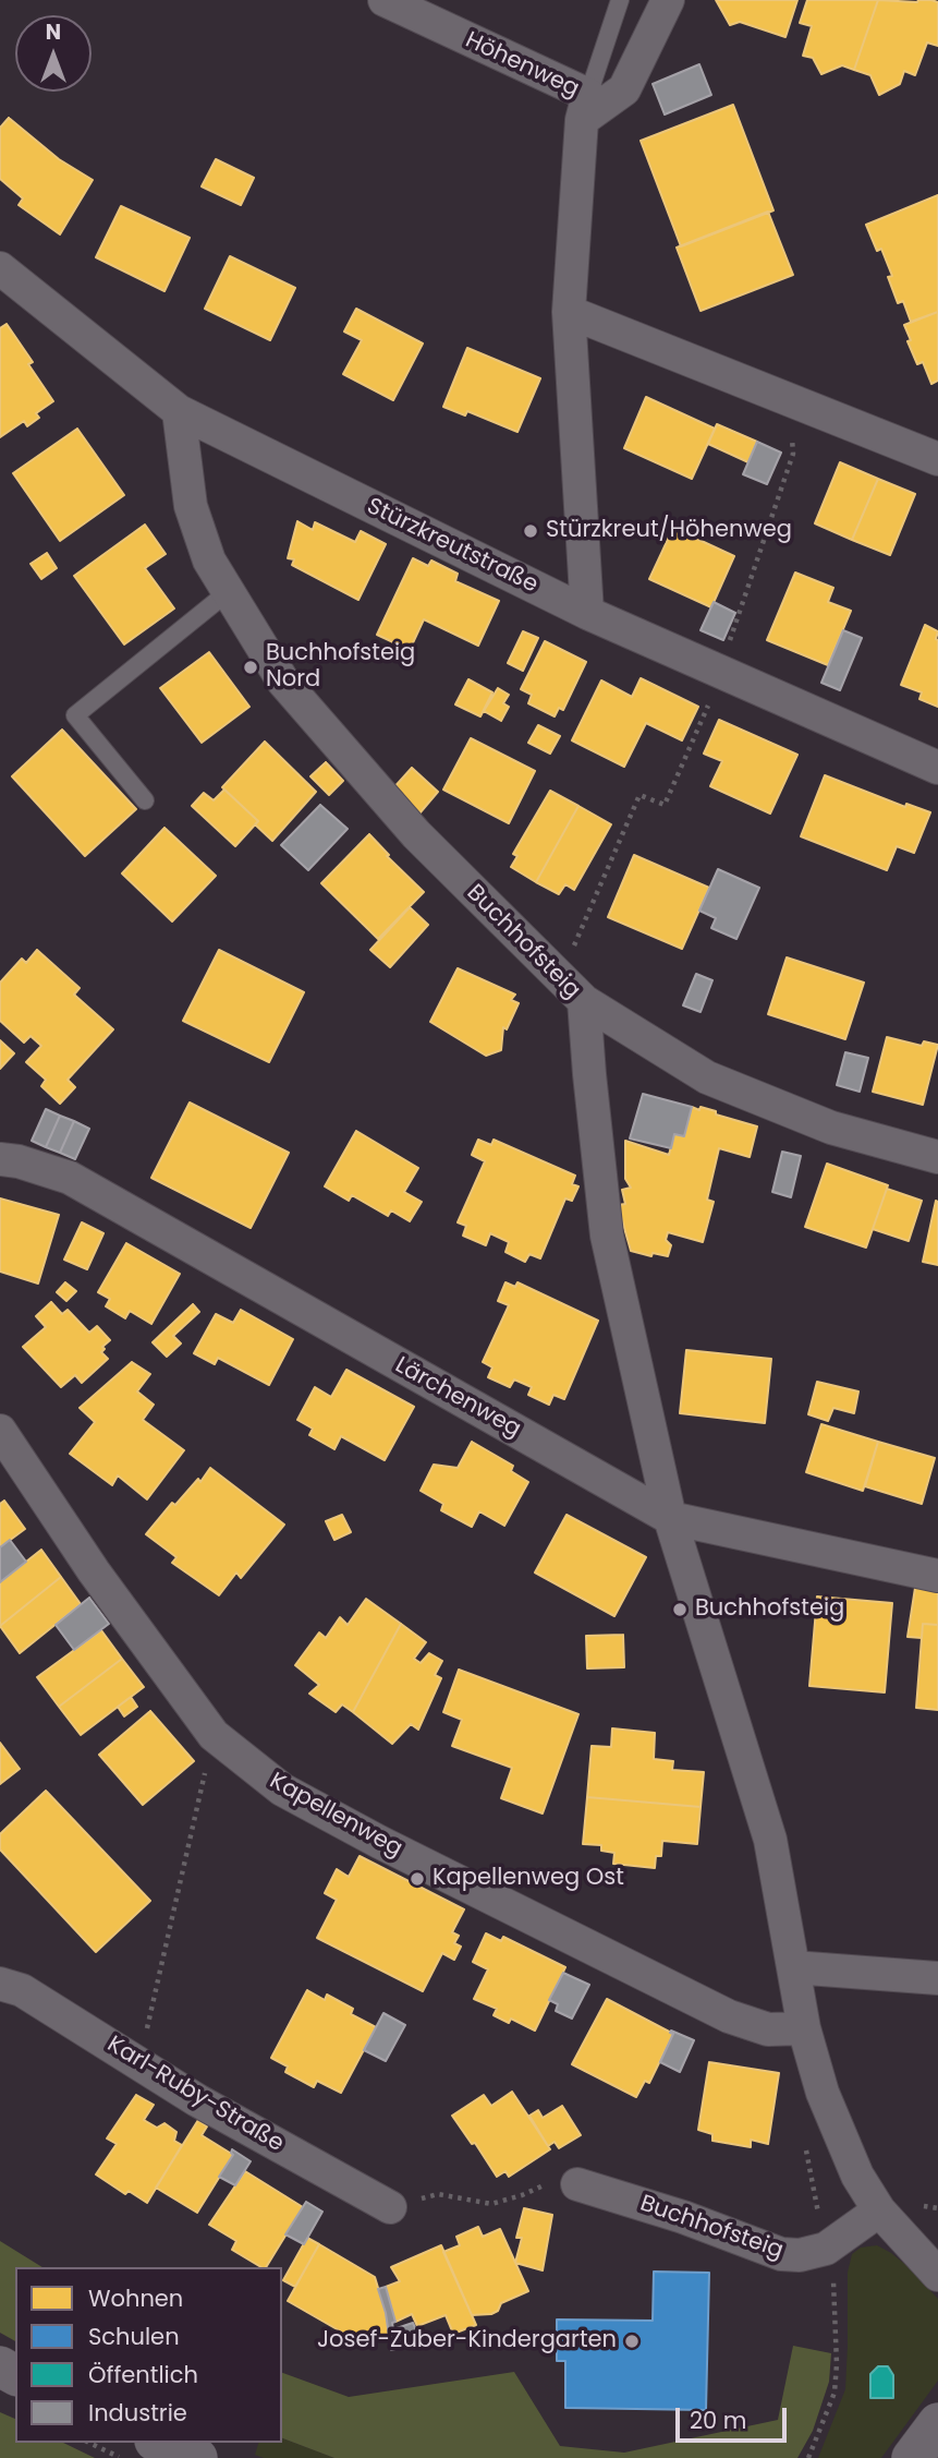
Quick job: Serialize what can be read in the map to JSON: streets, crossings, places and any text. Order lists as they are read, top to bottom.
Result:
{
  "streets": {
    "street": [
      "Höhenweg",
      "Stürzkreutstraße",
      "Buchhofsteig",
      "Lärchenweg",
      "Kapellenweg",
      "Karl-Ruby-Straße"
    ]
  },
  "crossings": [
    ["Höhenweg", "Stürzkreutstraße"],
    ["Stürzkreutstraße", "Buchhofsteig"],
    ["Buchhofsteig", "Lärchenweg"],
    ["Buchhofsteig", "Kapellenweg"]
  ],
  "places": [
    "Stürzkreut/Höhenweg",
    "Buchhofsteig Nord",
    "Buchhofsteig",
    "Kapellenweg Ost",
    "Josef-Zuber-Kindergarten"
  ],
  "legend": [
    "Wohnen",
    "Schulen",
    "Öffentlich",
    "Industrie"
  ],
  "scale_bar": "20 m",
  "north": "top"
}
